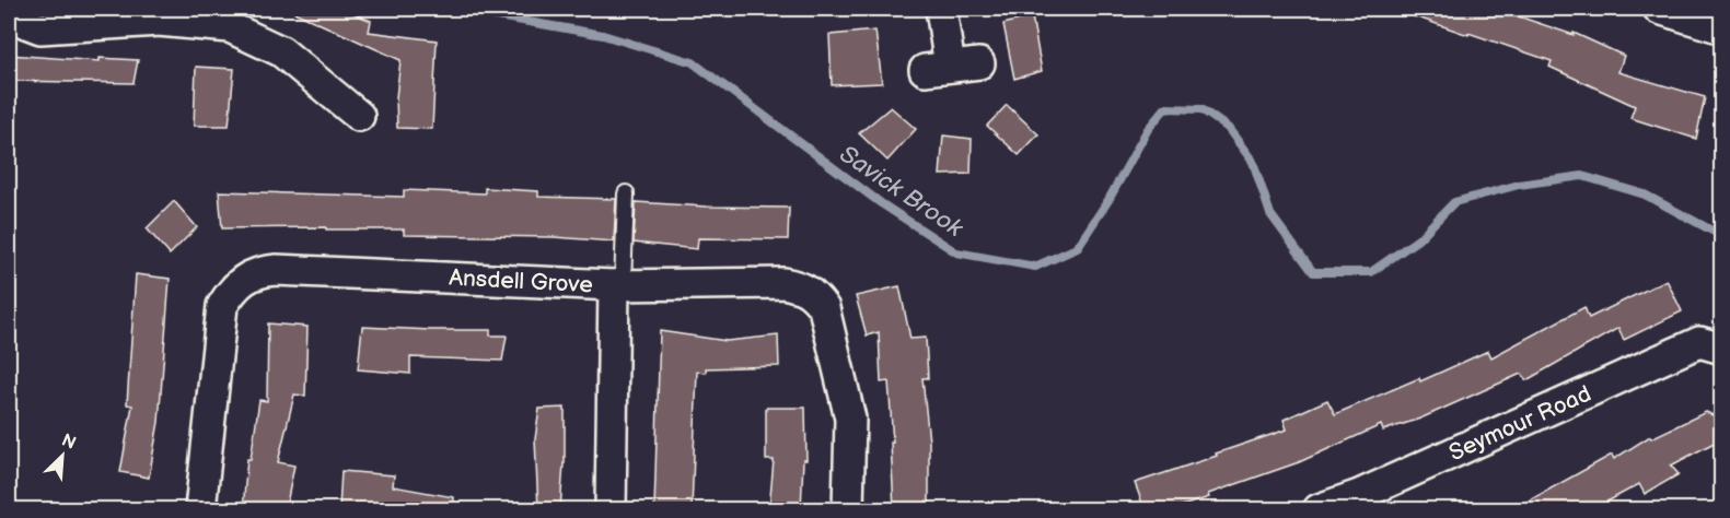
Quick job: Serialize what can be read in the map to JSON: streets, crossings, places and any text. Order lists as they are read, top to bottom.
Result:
{
  "streets": {
    "street": ["Ansdell Grove", "Seymour Road"]
  },
  "water": ["Savick Brook"],
  "north": "top right"
}
